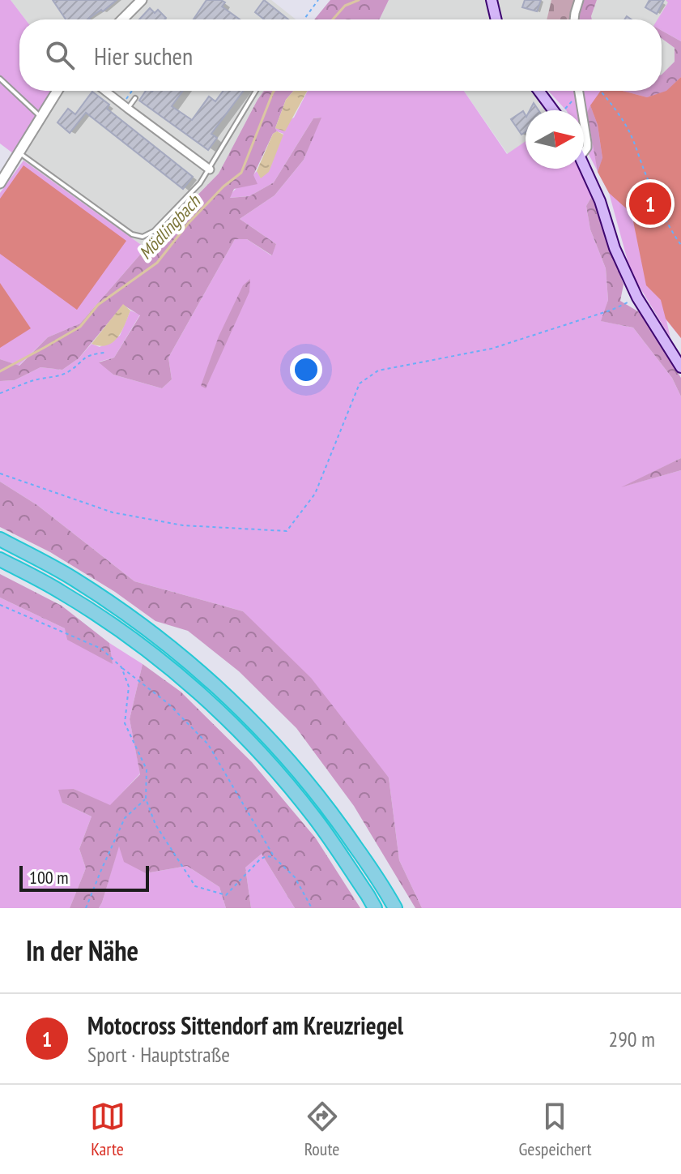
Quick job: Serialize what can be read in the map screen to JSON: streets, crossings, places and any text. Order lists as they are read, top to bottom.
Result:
{
  "water": ["Mödlingbach"],
  "scale_bar": "100 m",
  "north": "right",
  "page": {
    "search": "Hier suchen",
    "pins": "1",
    "scale": "100 m",
    "heading": "In der Nähe",
    "list": [
      {
        "mark": "1",
        "name": "Motocross Sittendorf am Kreuzriegel",
        "note": "Sport · Hauptstraße",
        "value": "290 m"
      }
    ],
    "nav": ["Karte", "Route", "Gespeichert"]
  }
}
